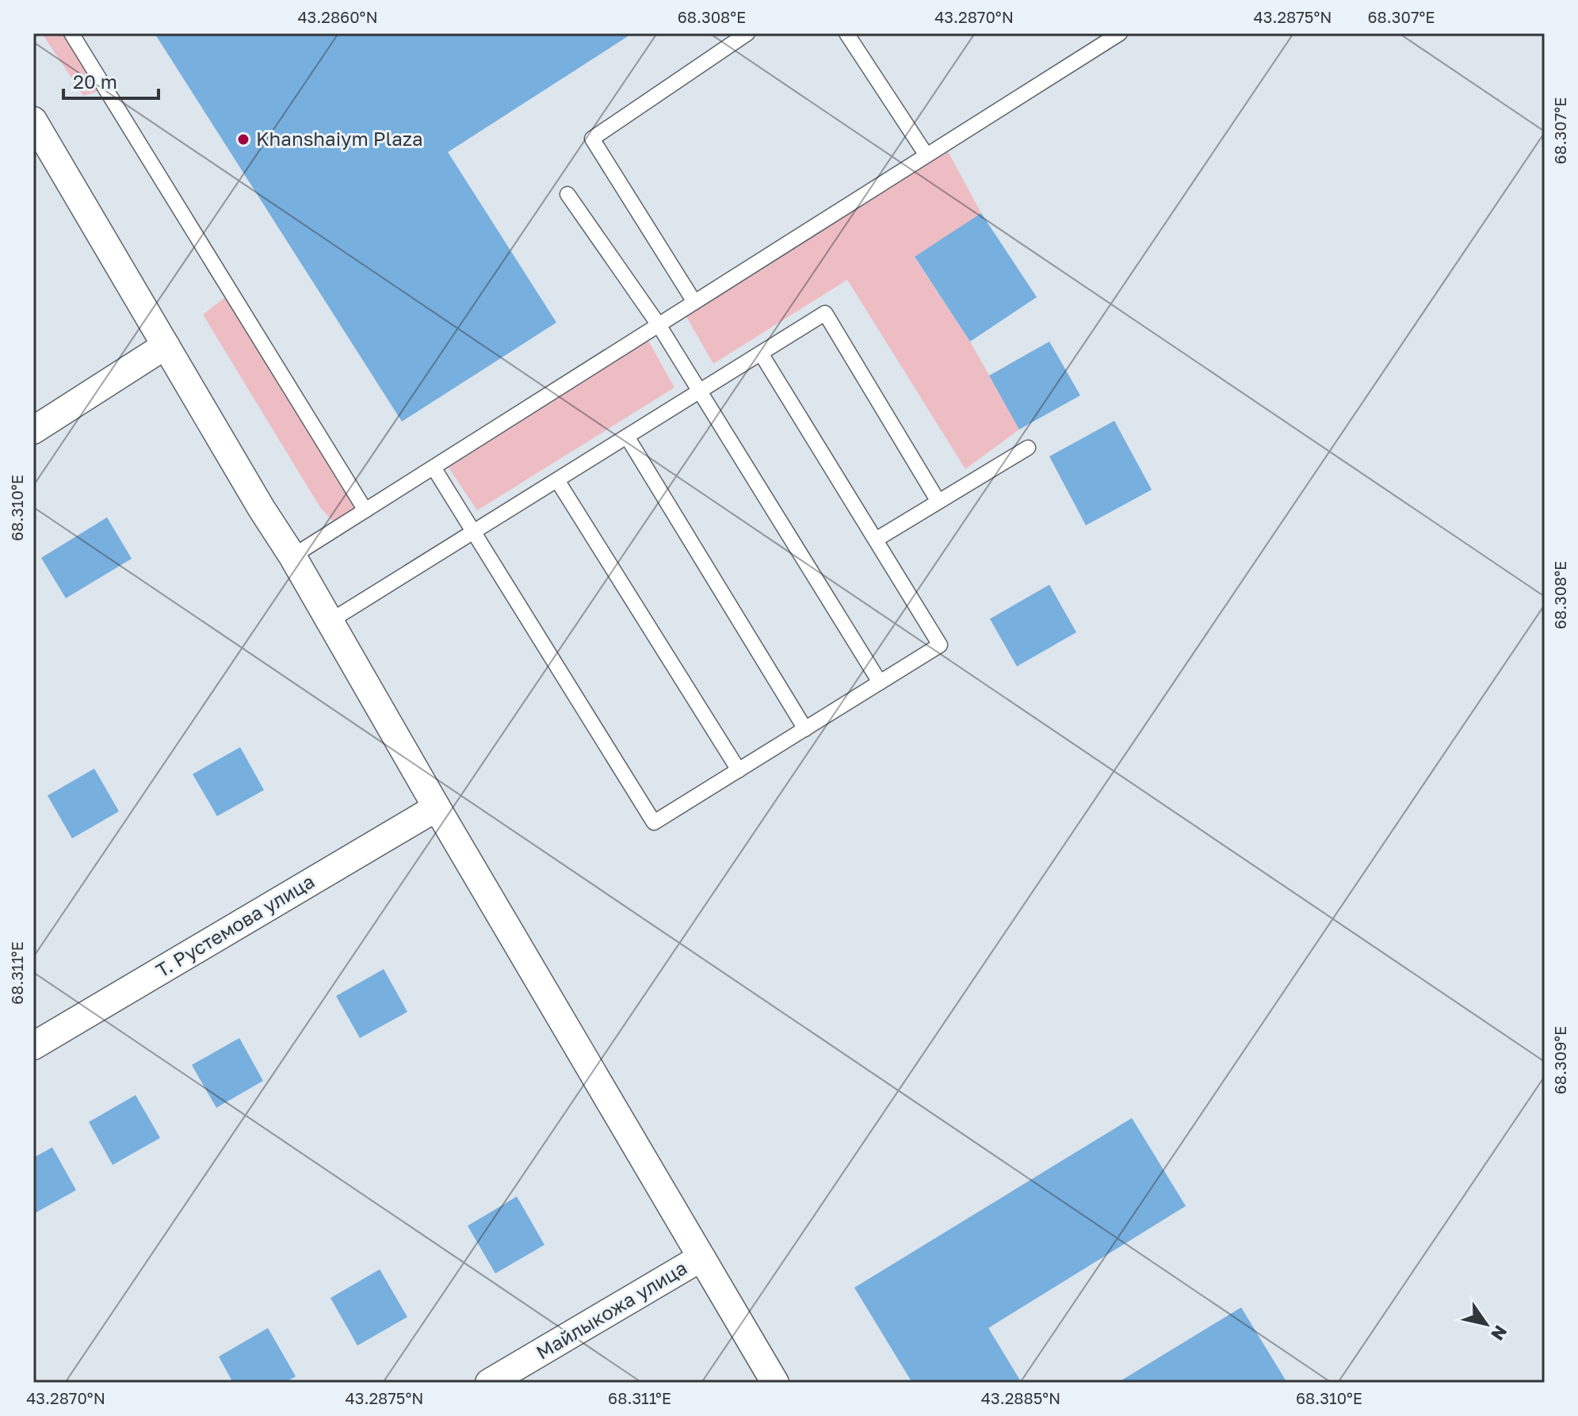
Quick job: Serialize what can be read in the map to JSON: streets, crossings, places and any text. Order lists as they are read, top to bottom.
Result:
{
  "streets": {
    "street": ["Т. Рустемова улица", "Майлыкожа улица"]
  },
  "places": ["Khanshaiym Plaza"],
  "scale_bar": "20 m",
  "north": "bottom right",
  "coordinates": [
    "43.2860°N",
    "68.308°E",
    "43.2870°N",
    "43.2875°N",
    "68.307°E",
    "68.310°E",
    "68.311°E",
    "68.309°E",
    "43.2885°N"
  ]
}
